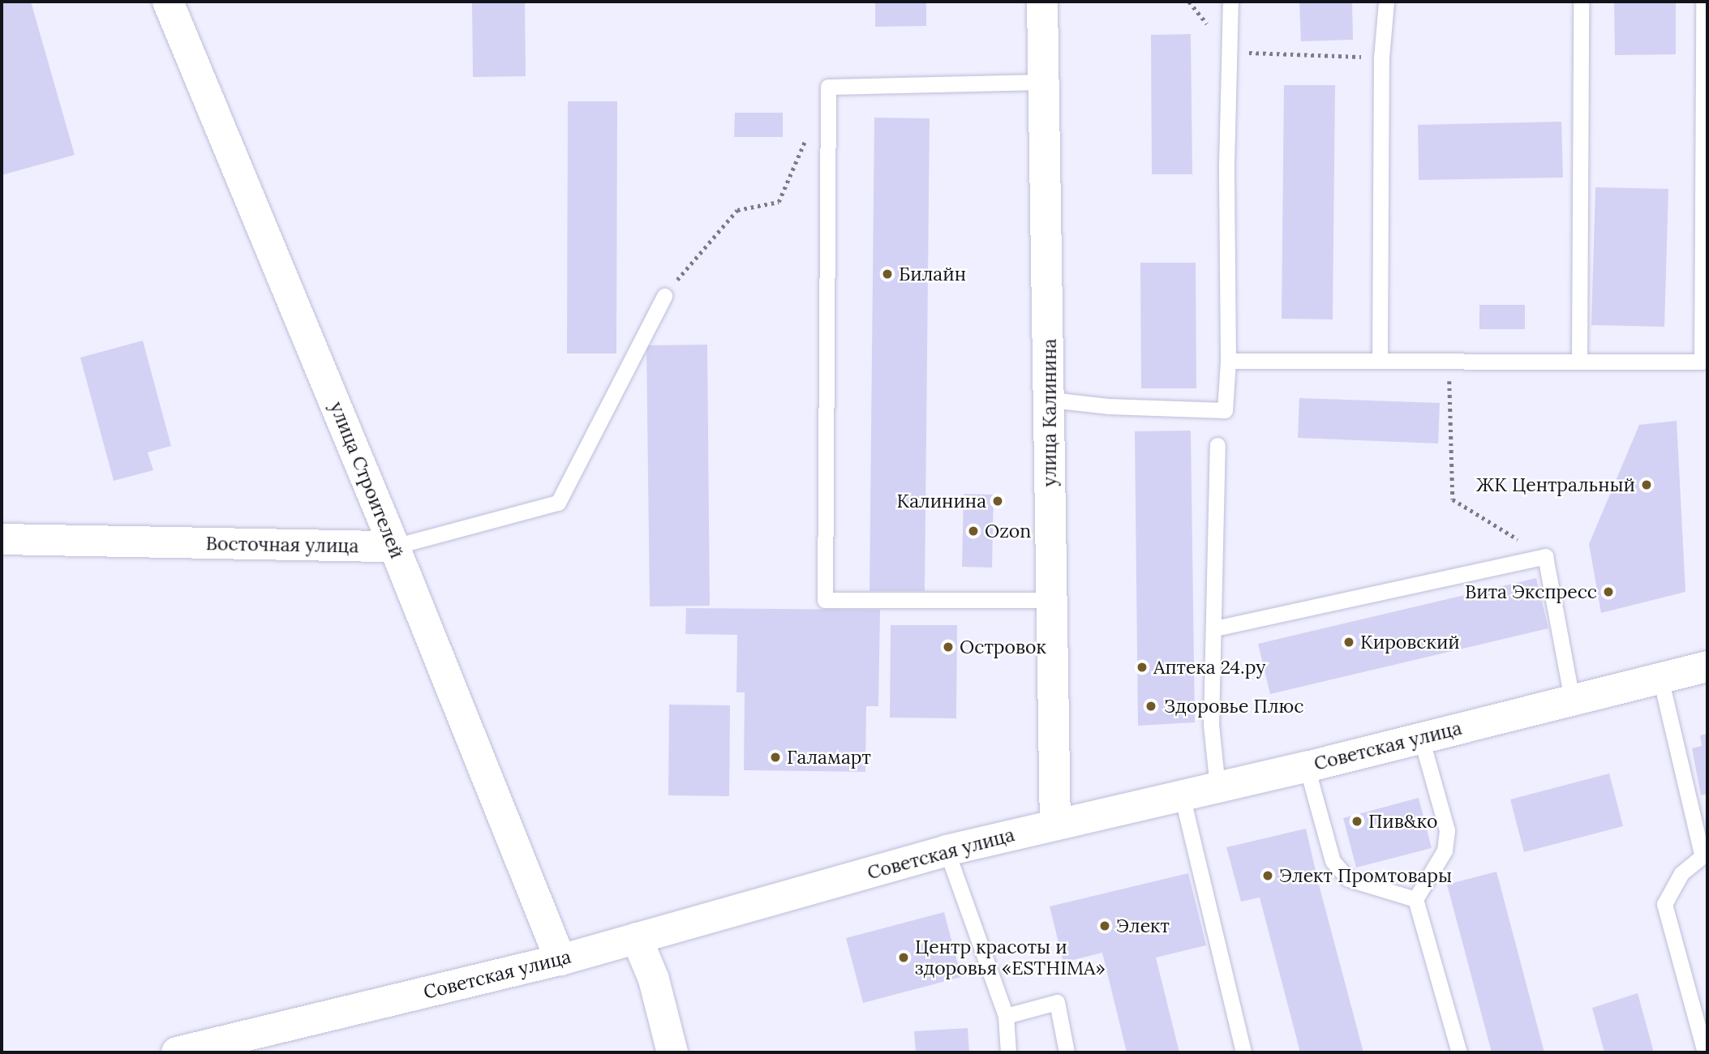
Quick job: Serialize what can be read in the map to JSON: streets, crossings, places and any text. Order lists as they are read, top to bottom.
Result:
{
  "streets": {
    "street": [
      "улица Калинина",
      "улица Строителей",
      "Восточная улица",
      "Советская улица"
    ]
  },
  "crossings": [
    ["улица Калинина", "Советская улица"],
    ["улица Строителей", "Восточная улица"],
    ["улица Строителей", "Советская улица"]
  ],
  "places": [
    "Билайн",
    "ЖК Центральный",
    "Калинина",
    "Ozon",
    "Вита Экспресс",
    "Кировский",
    "Островок",
    "Аптека 24.ру",
    "Здоровье Плюс",
    "Галамарт",
    "Пив&ко",
    "Элект Промтовары",
    "Элект",
    "Центр красоты и здоровья «ESTHIMA»"
  ]
}
